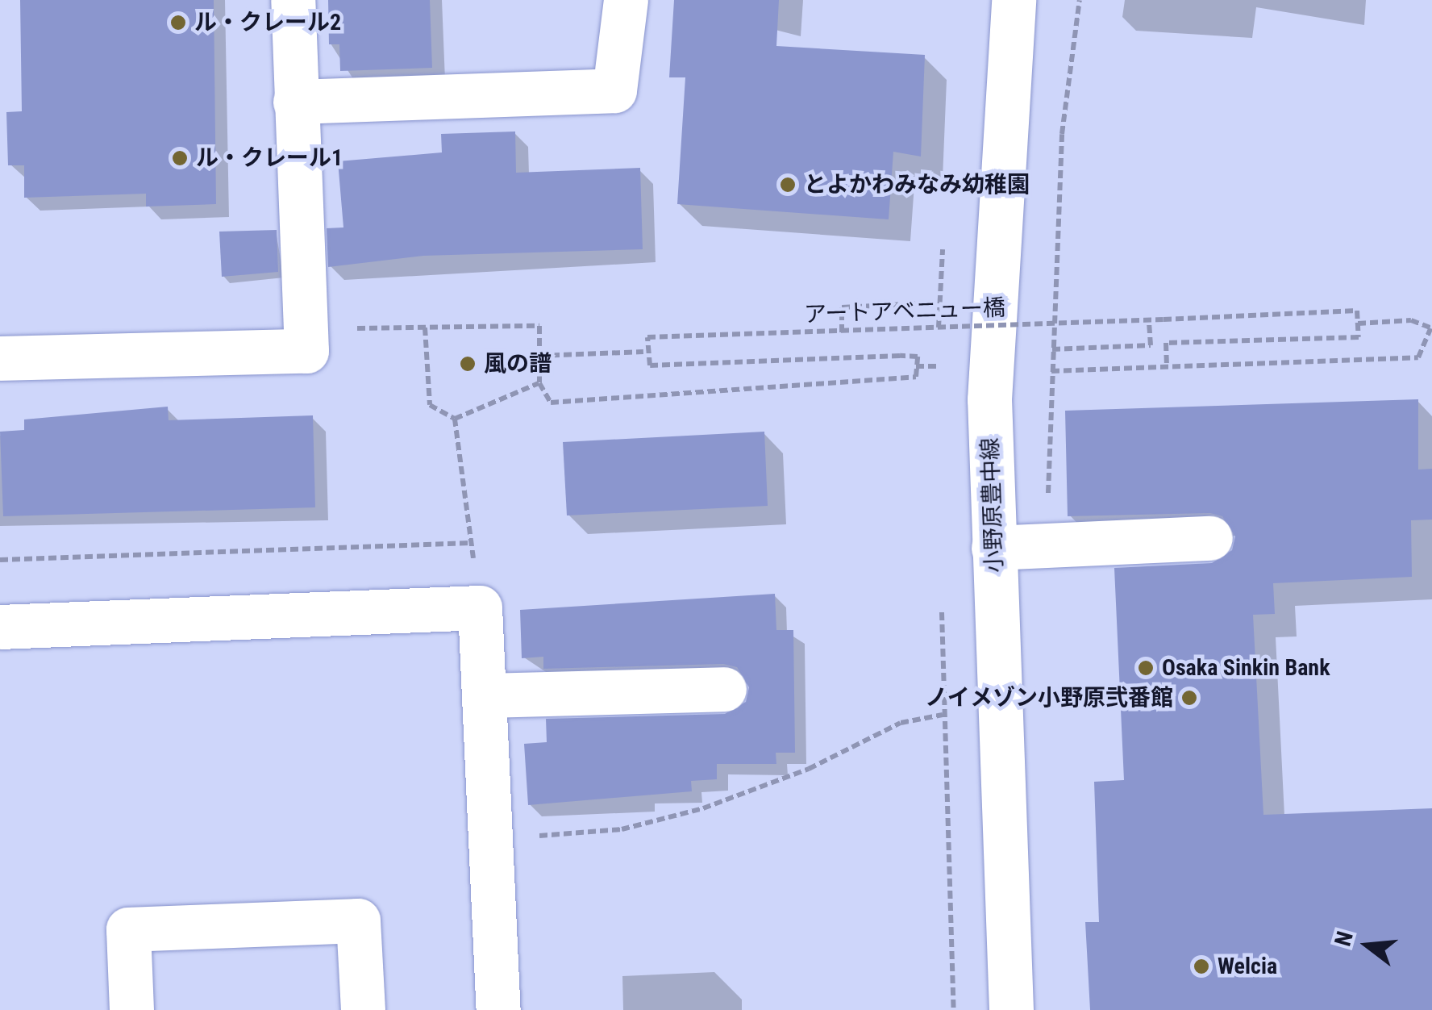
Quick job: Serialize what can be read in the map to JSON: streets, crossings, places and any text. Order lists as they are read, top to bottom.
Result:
{
  "streets": {
    "street": ["小野原豊中線"],
    "path": ["アートアベニュー橋"]
  },
  "places": [
    "ル・クレール2",
    "ル・クレール1",
    "とよかわみなみ幼稚園",
    "風の譜",
    "Osaka Sinkin Bank",
    "ノイメゾン小野原弐番館",
    "Welcia"
  ],
  "north": "left"
}
